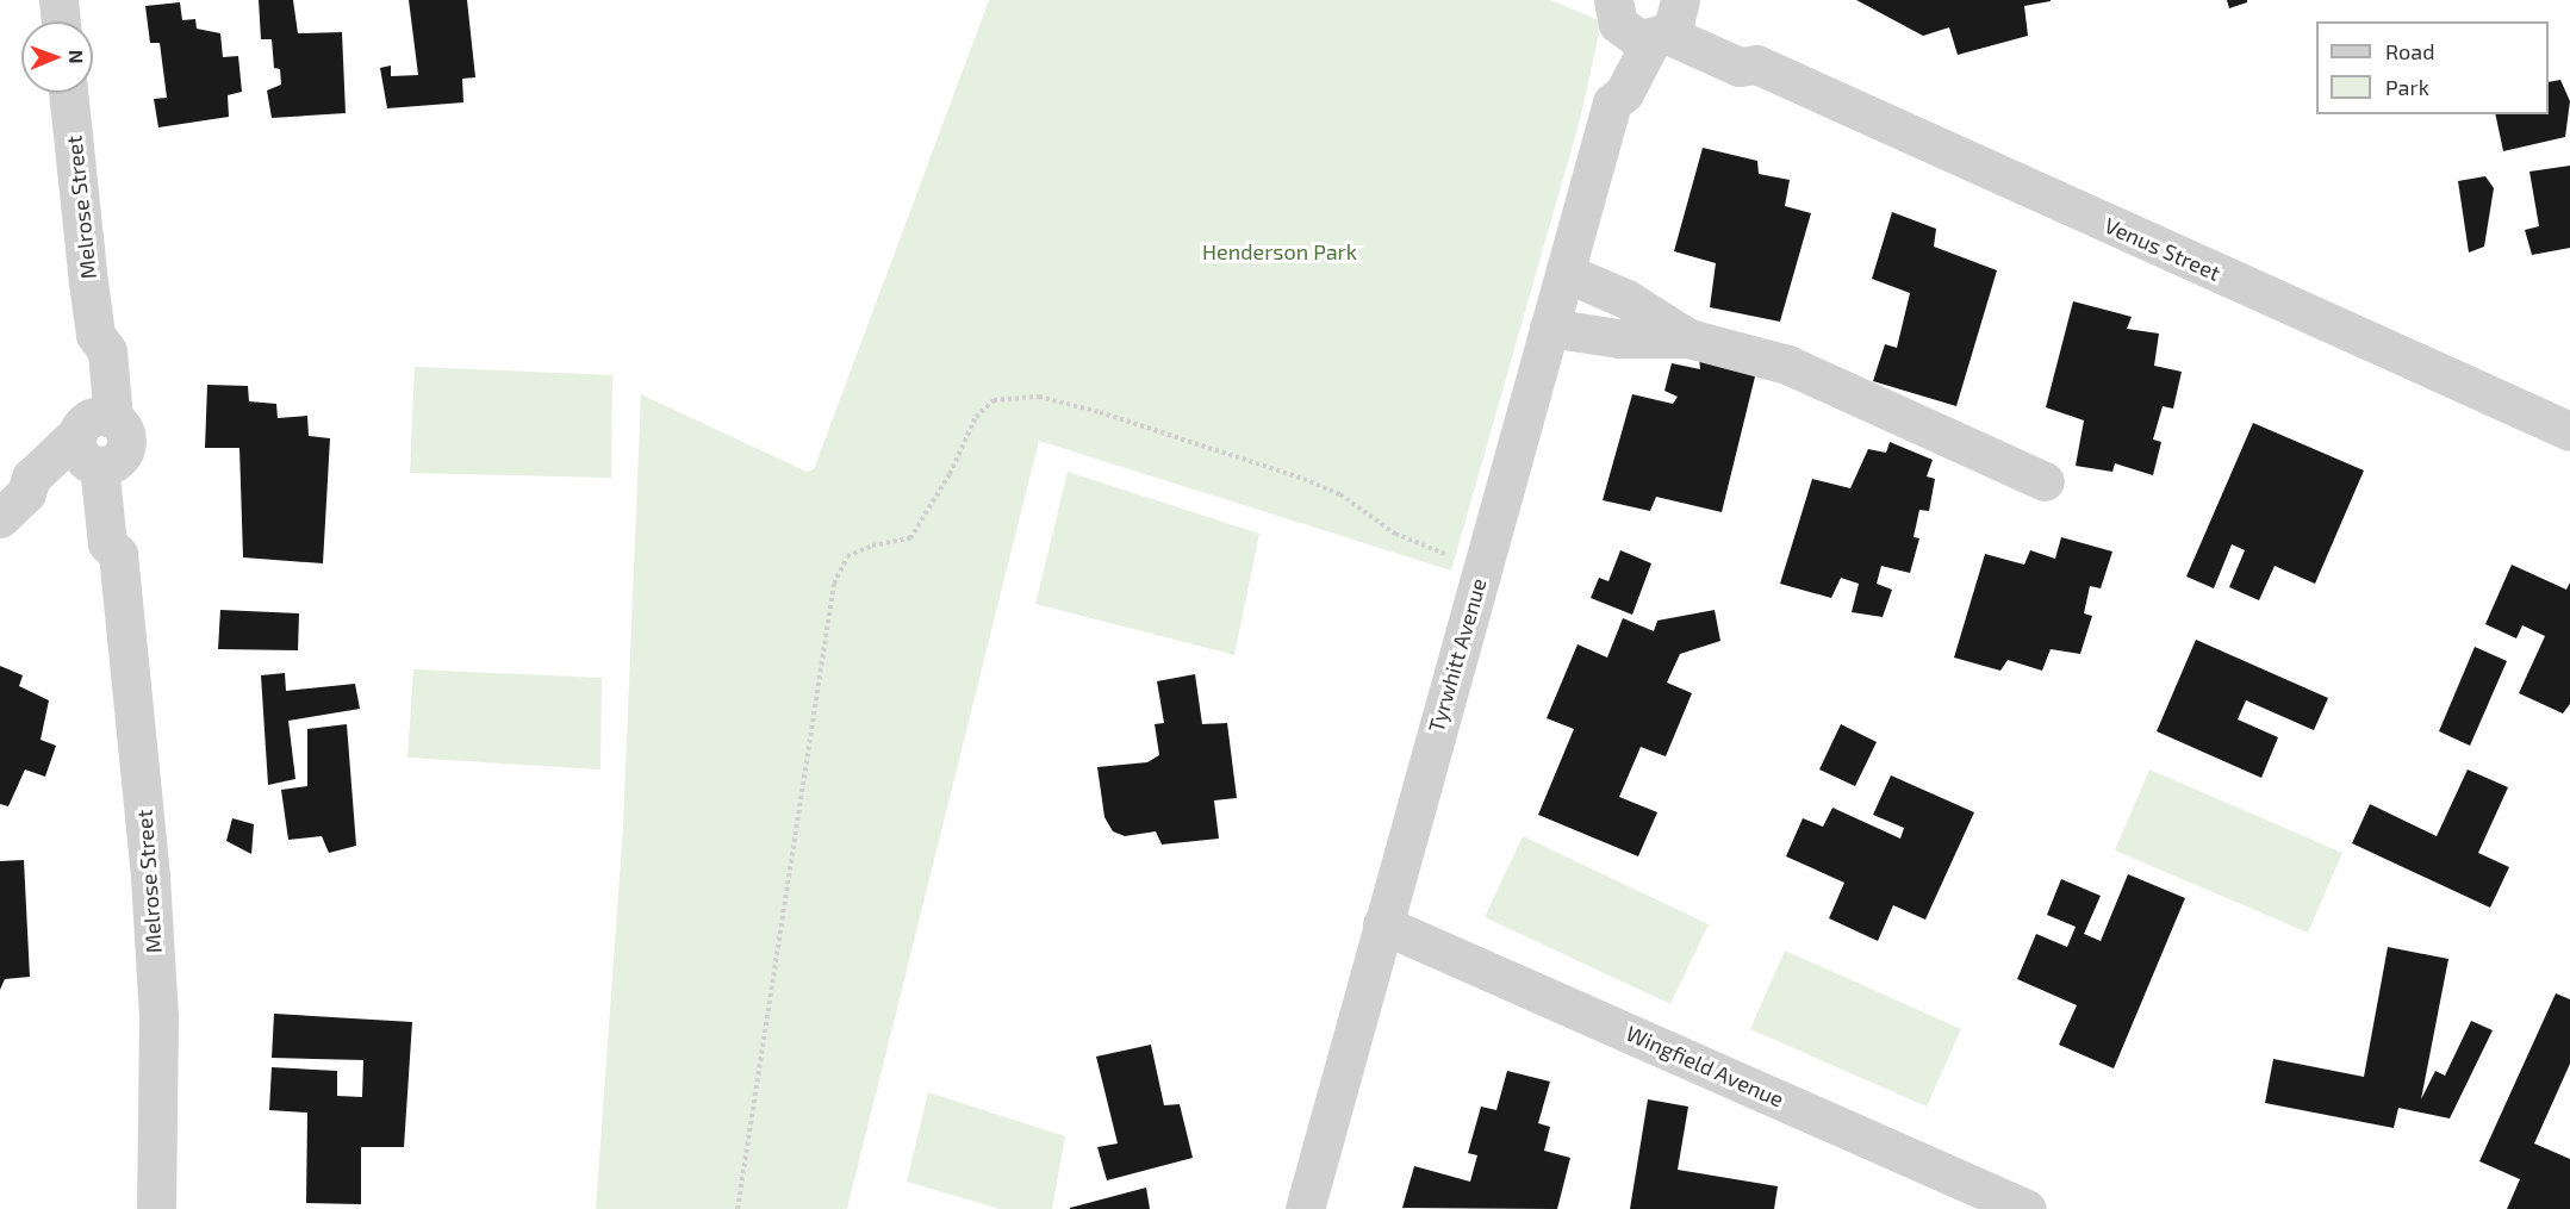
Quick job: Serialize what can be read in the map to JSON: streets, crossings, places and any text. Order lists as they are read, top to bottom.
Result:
{
  "streets": {
    "street": [
      "Melrose Street",
      "Venus Street",
      "Tyrwhitt Avenue",
      "Wingfield Avenue"
    ]
  },
  "crossings": [
    ["Venus Street", "Tyrwhitt Avenue"],
    ["Tyrwhitt Avenue", "Wingfield Avenue"]
  ],
  "parks": ["Henderson Park"],
  "legend": ["Road", "Park"],
  "north": "right"
}
